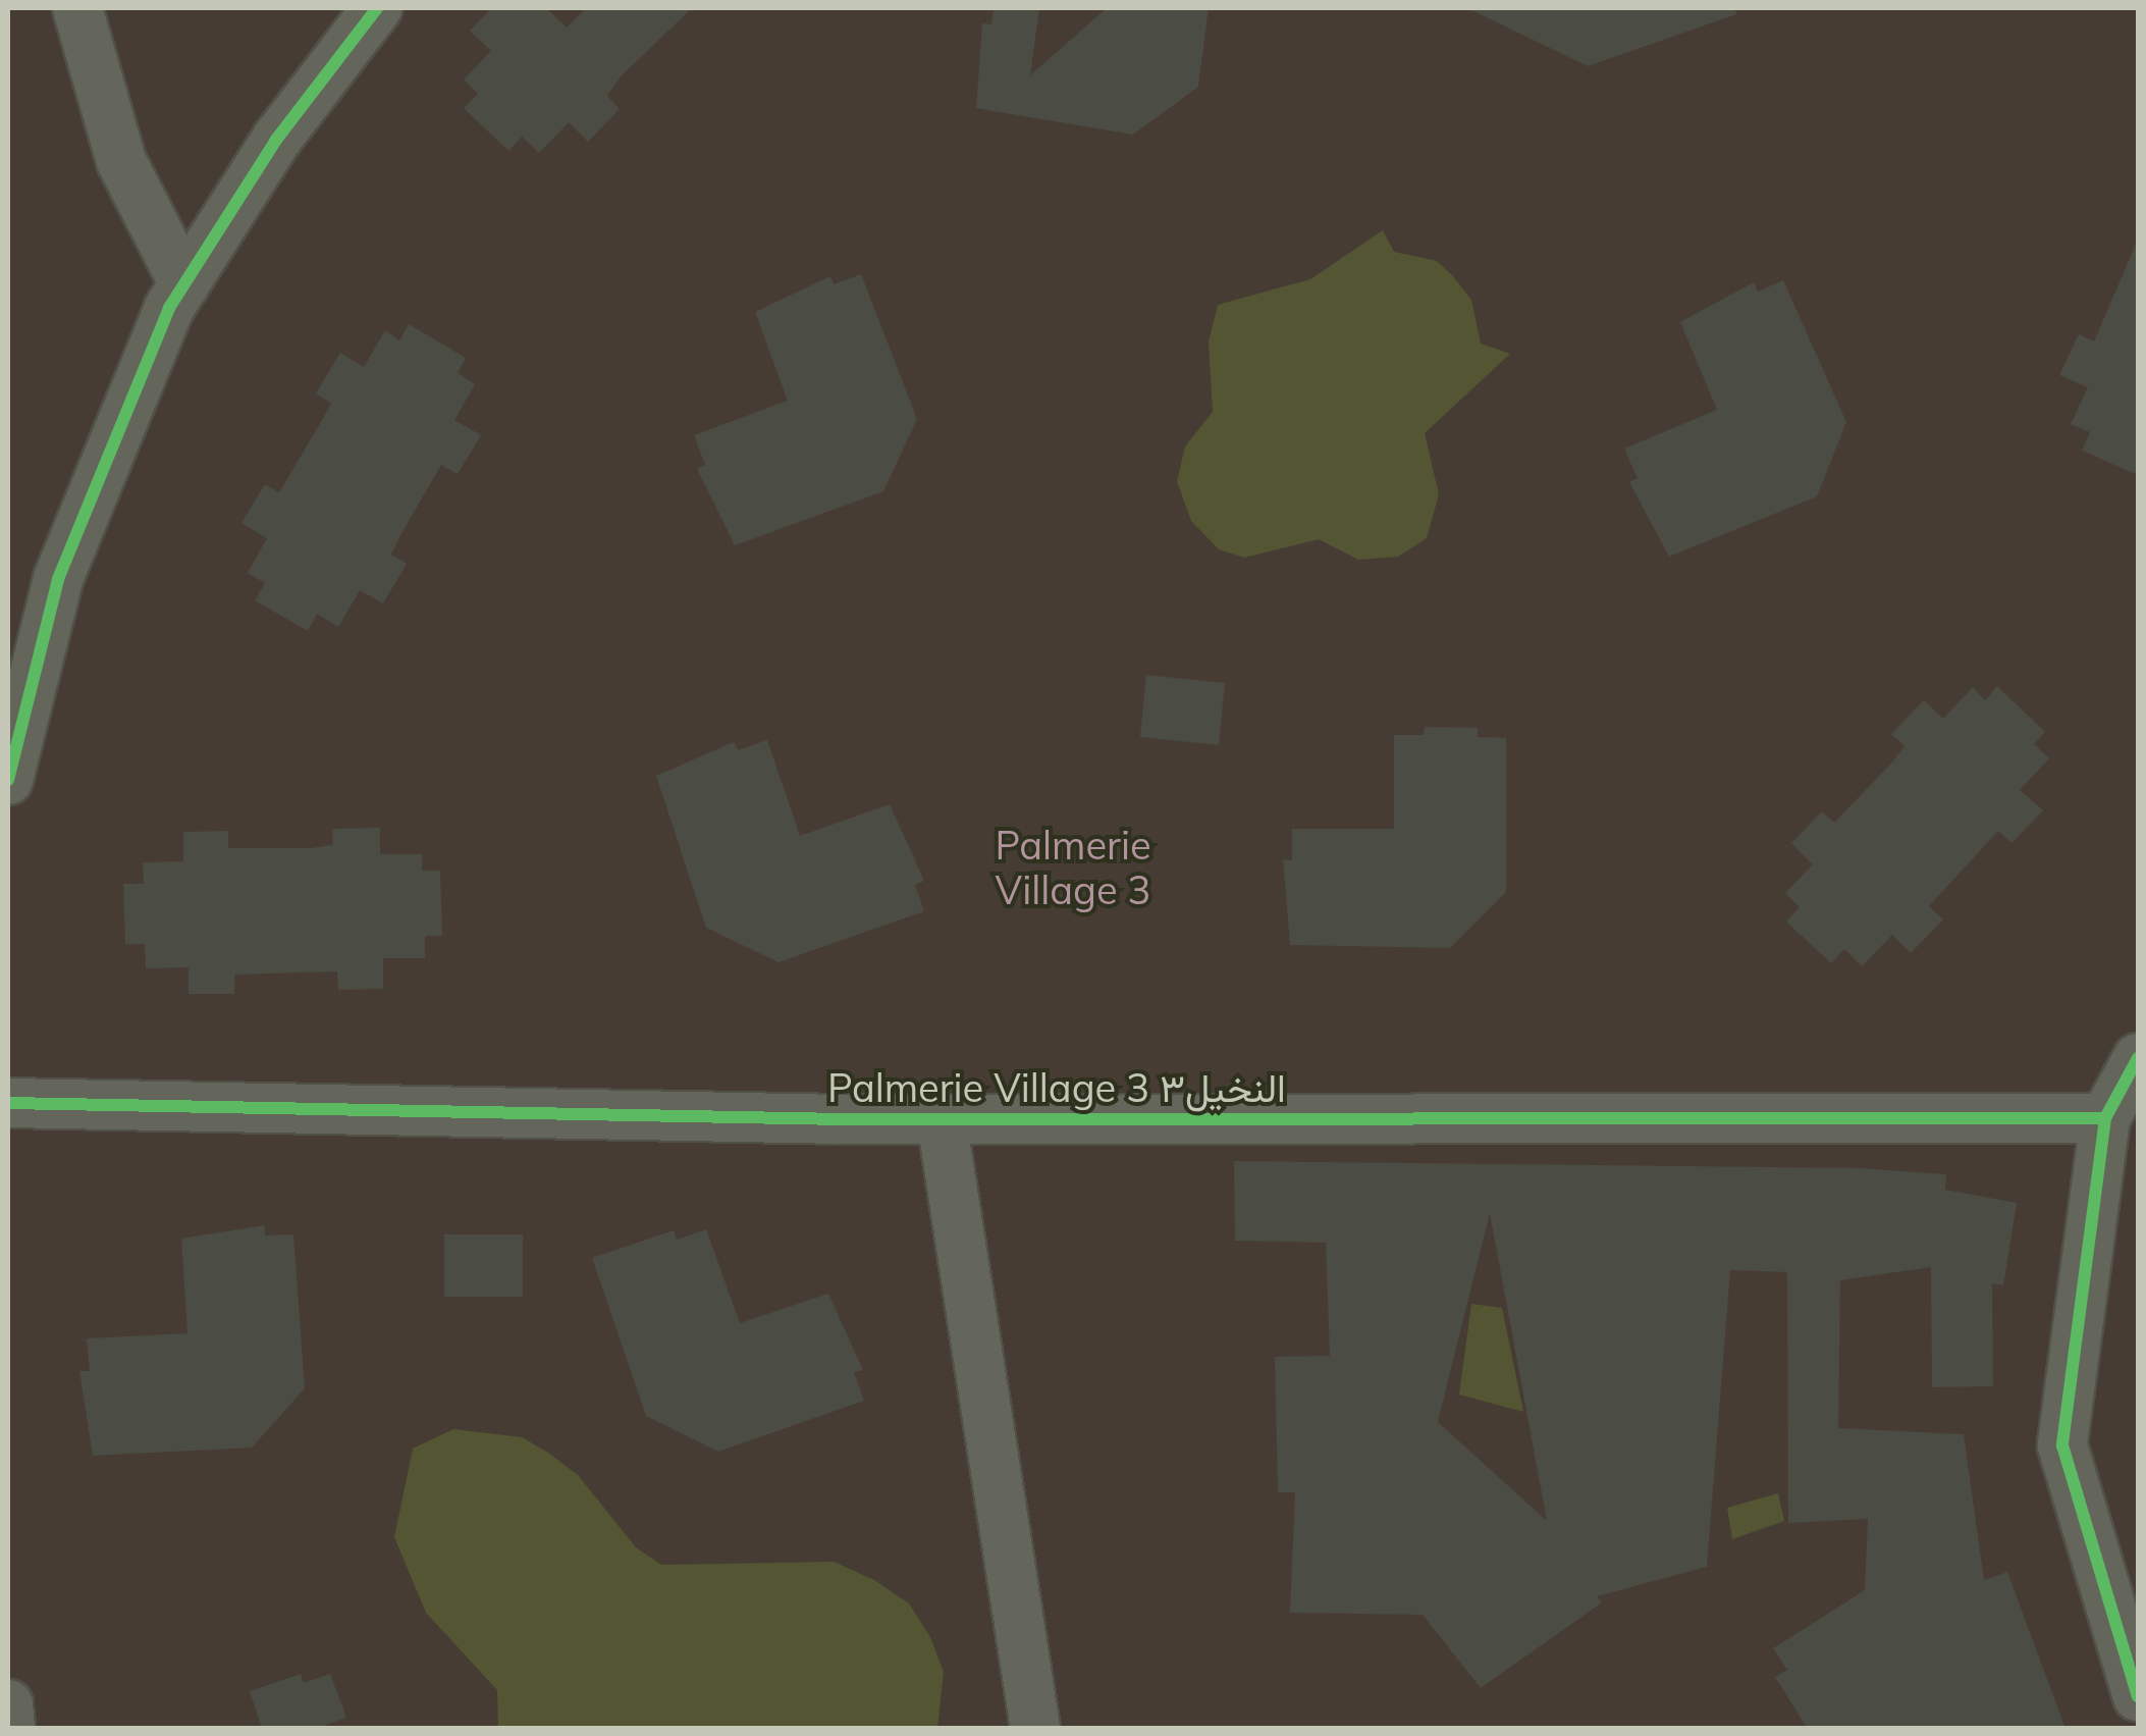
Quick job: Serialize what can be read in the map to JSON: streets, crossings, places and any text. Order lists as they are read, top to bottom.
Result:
{
  "streets": {
    "street": ["Palmerie Village 3 النخيل٣"]
  },
  "parks": ["Palmerie Village 3"]
}
